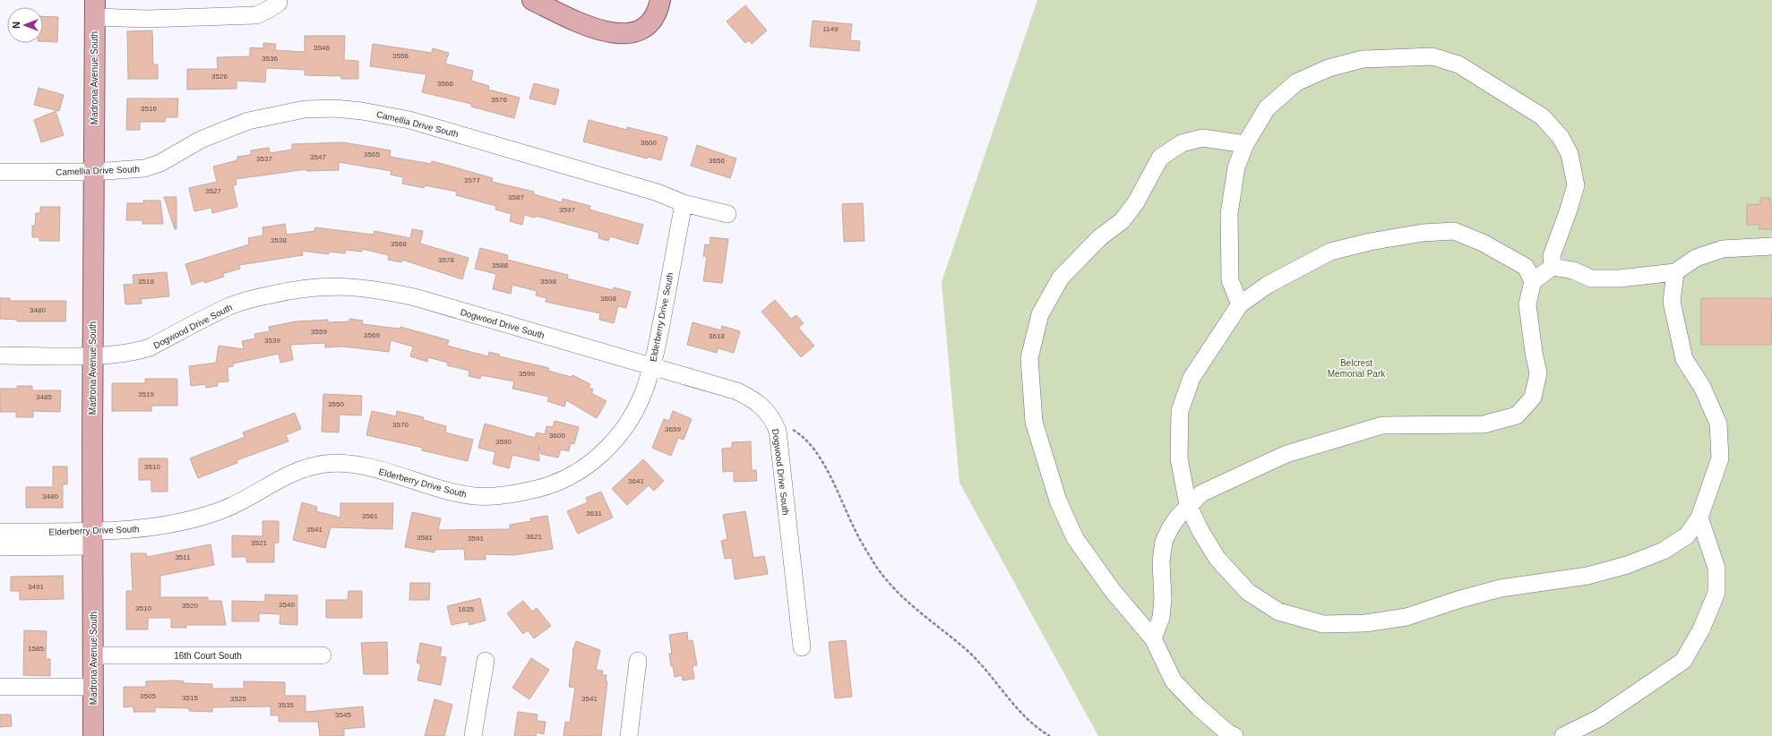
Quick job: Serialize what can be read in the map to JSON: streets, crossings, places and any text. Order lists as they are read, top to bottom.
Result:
{
  "streets": {
    "main road": ["Madrona Avenue South"],
    "street": [
      "Camellia Drive South",
      "Elderberry Drive South",
      "Dogwood Drive South",
      "16th Court South"
    ]
  },
  "crossings": [
    ["Madrona Avenue South", "Camellia Drive South"],
    ["Madrona Avenue South", "Elderberry Drive South"],
    ["Madrona Avenue South", "Dogwood Drive South"],
    ["Madrona Avenue South", "16th Court South"],
    ["Camellia Drive South", "Elderberry Drive South"],
    ["Elderberry Drive South", "Dogwood Drive South"]
  ],
  "parks": ["Belcrest Memorial Park"],
  "house_numbers": [
    "1149",
    "3546",
    "3556",
    "3536",
    "3526",
    "3566",
    "3576",
    "3516",
    "3600",
    "3565",
    "3547",
    "3537",
    "3656",
    "3577",
    "3527",
    "3587",
    "3597",
    "3538",
    "3568",
    "3578",
    "3588",
    "3518",
    "3598",
    "3608",
    "3480",
    "3559",
    "3569",
    "3618",
    "3539",
    "3599",
    "3519",
    "3485",
    "3550",
    "3570",
    "3659",
    "3600",
    "3590",
    "3510",
    "3641",
    "3480",
    "3631",
    "3561",
    "3541",
    "3621",
    "3581",
    "3591",
    "3521",
    "3511",
    "3491",
    "3540",
    "3520",
    "3510",
    "1635",
    "1585",
    "3505",
    "3515",
    "3525",
    "3541",
    "3535",
    "3545"
  ],
  "north": "left"
}
